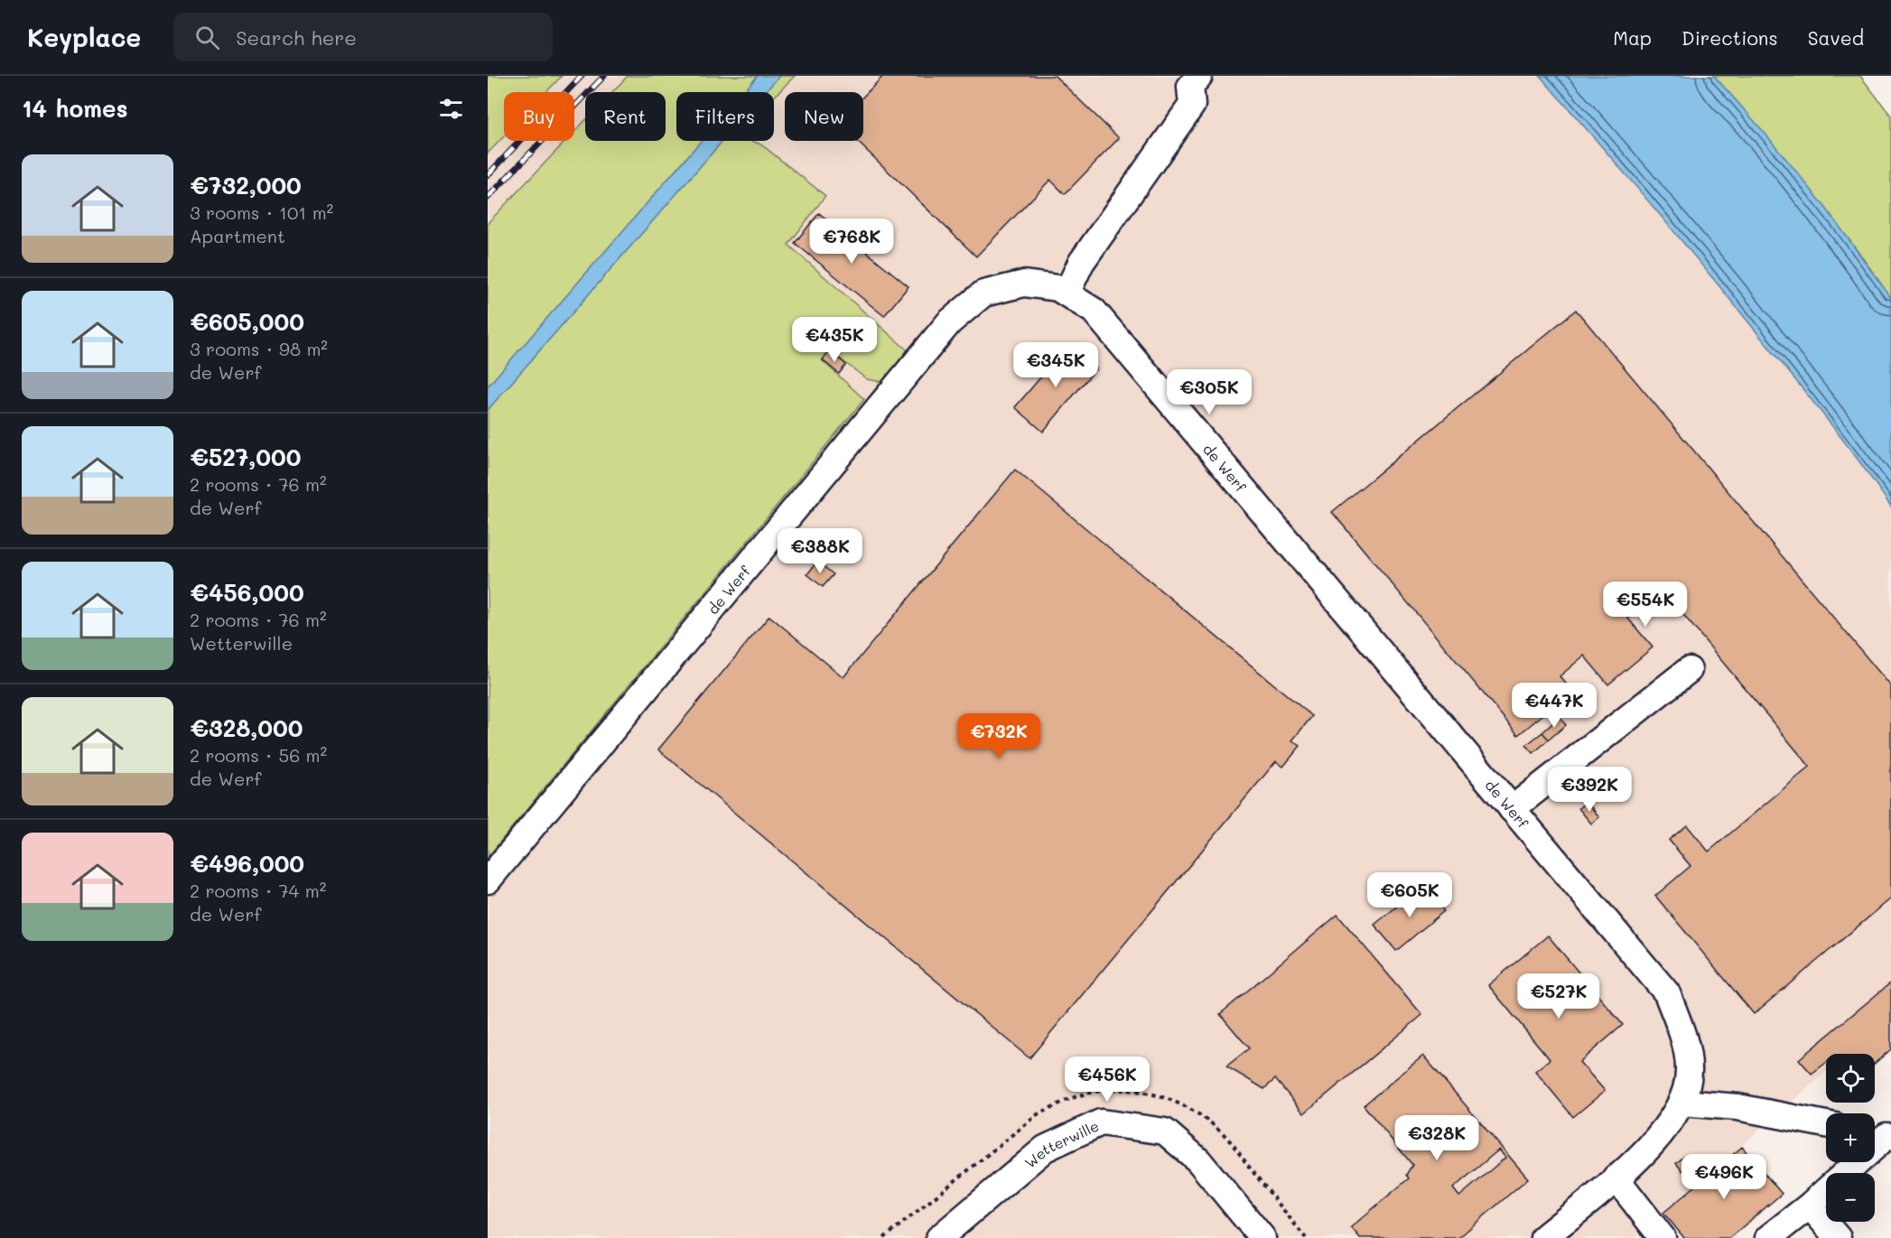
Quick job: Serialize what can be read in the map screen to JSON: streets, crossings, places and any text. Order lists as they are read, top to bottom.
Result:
{
  "streets": {
    "street": ["de Werf", "Wetterwille"]
  },
  "page": {
    "header": "Keyplace",
    "search": "Search here",
    "nav": ["Map", "Directions", "Saved"],
    "heading": "14 homes",
    "chip": [
      "Buy",
      "Rent",
      "Filters",
      "New"
    ],
    "list": [
      {
        "name": "€732,000",
        "note": "3 rooms · 101 m² · Apartment"
      },
      {
        "name": "€605,000",
        "note": "3 rooms · 98 m² · de Werf"
      },
      {
        "name": "€527,000",
        "note": "2 rooms · 76 m² · de Werf"
      },
      {
        "name": "€456,000",
        "note": "2 rooms · 76 m² · Wetterwille"
      },
      {
        "name": "€328,000",
        "note": "2 rooms · 56 m² · de Werf"
      },
      {
        "name": "€496,000",
        "note": "2 rooms · 74 m² · de Werf"
      }
    ],
    "price": [
      "€768K",
      "€435K",
      "€345K",
      "€305K",
      "€388K",
      "€554K",
      "€447K",
      "€732K",
      "€392K",
      "€605K",
      "€527K",
      "€456K",
      "€328K",
      "€496K"
    ],
    "map_buttons": ["+", "−"]
  }
}
